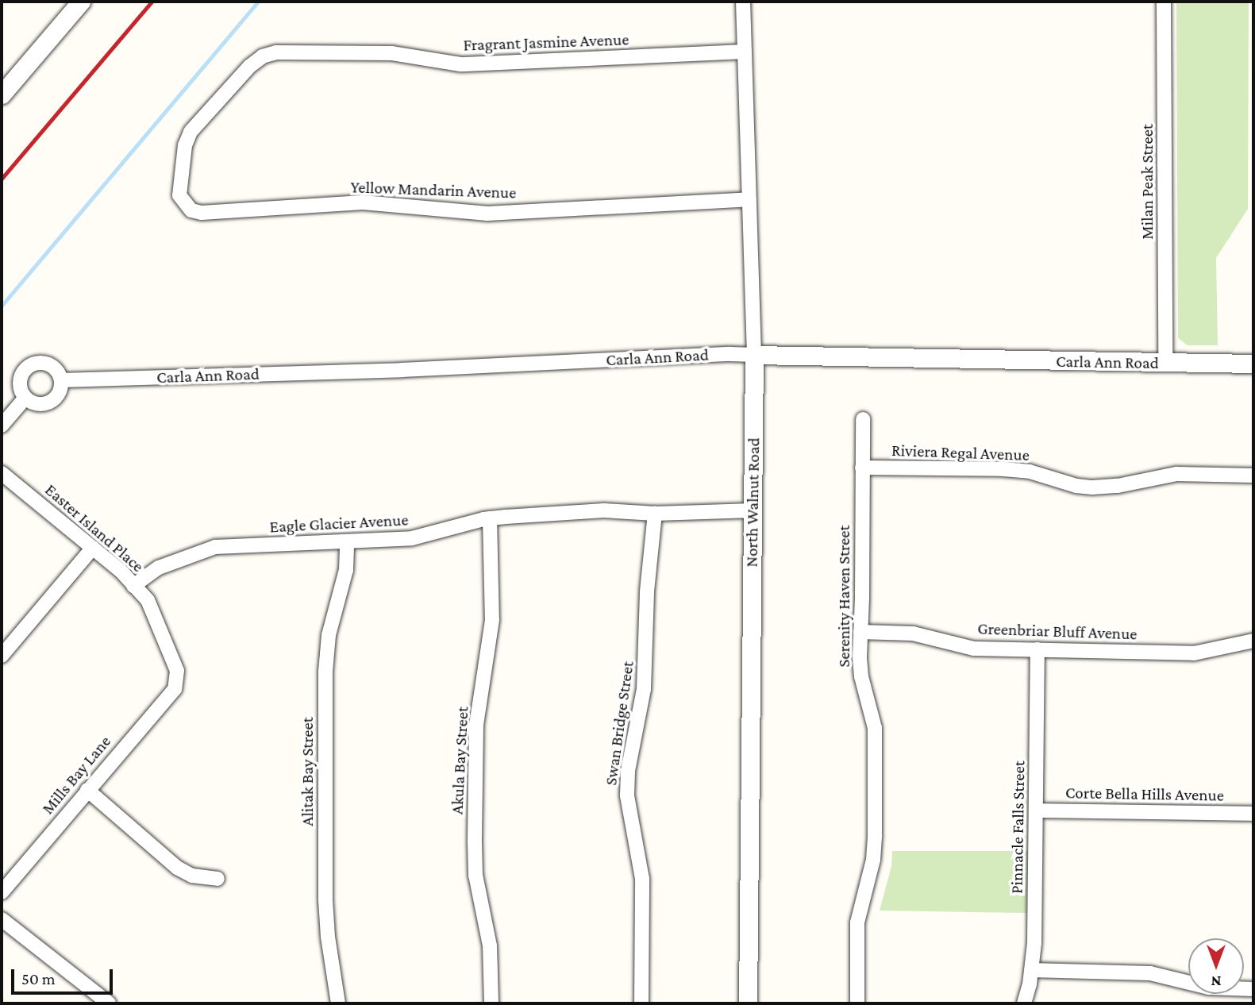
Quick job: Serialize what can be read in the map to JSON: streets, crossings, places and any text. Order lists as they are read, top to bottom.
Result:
{
  "streets": {
    "street": [
      "Fragrant Jasmine Avenue",
      "Milan Peak Street",
      "Yellow Mandarin Avenue",
      "Carla Ann Road",
      "Riviera Regal Avenue",
      "North Walnut Road",
      "Eagle Glacier Avenue",
      "Easter Island Place",
      "Serenity Haven Street",
      "Greenbriar Bluff Avenue",
      "Swan Bridge Street",
      "Akula Bay Street",
      "Alitak Bay Street",
      "Mills Bay Lane",
      "Corte Bella Hills Avenue",
      "Pinnacle Falls Street"
    ]
  },
  "crossings": [
    ["Fragrant Jasmine Avenue", "Yellow Mandarin Avenue"],
    ["Fragrant Jasmine Avenue", "North Walnut Road"],
    ["Milan Peak Street", "Carla Ann Road"],
    ["Yellow Mandarin Avenue", "North Walnut Road"],
    ["Carla Ann Road", "North Walnut Road"],
    ["Riviera Regal Avenue", "Serenity Haven Street"],
    ["North Walnut Road", "Eagle Glacier Avenue"],
    ["Eagle Glacier Avenue", "Easter Island Place"],
    ["Eagle Glacier Avenue", "Swan Bridge Street"],
    ["Eagle Glacier Avenue", "Akula Bay Street"],
    ["Eagle Glacier Avenue", "Alitak Bay Street"],
    ["Easter Island Place", "Mills Bay Lane"],
    ["Serenity Haven Street", "Greenbriar Bluff Avenue"],
    ["Greenbriar Bluff Avenue", "Pinnacle Falls Street"],
    ["Corte Bella Hills Avenue", "Pinnacle Falls Street"]
  ],
  "scale_bar": "50 m",
  "north": "bottom"
}
